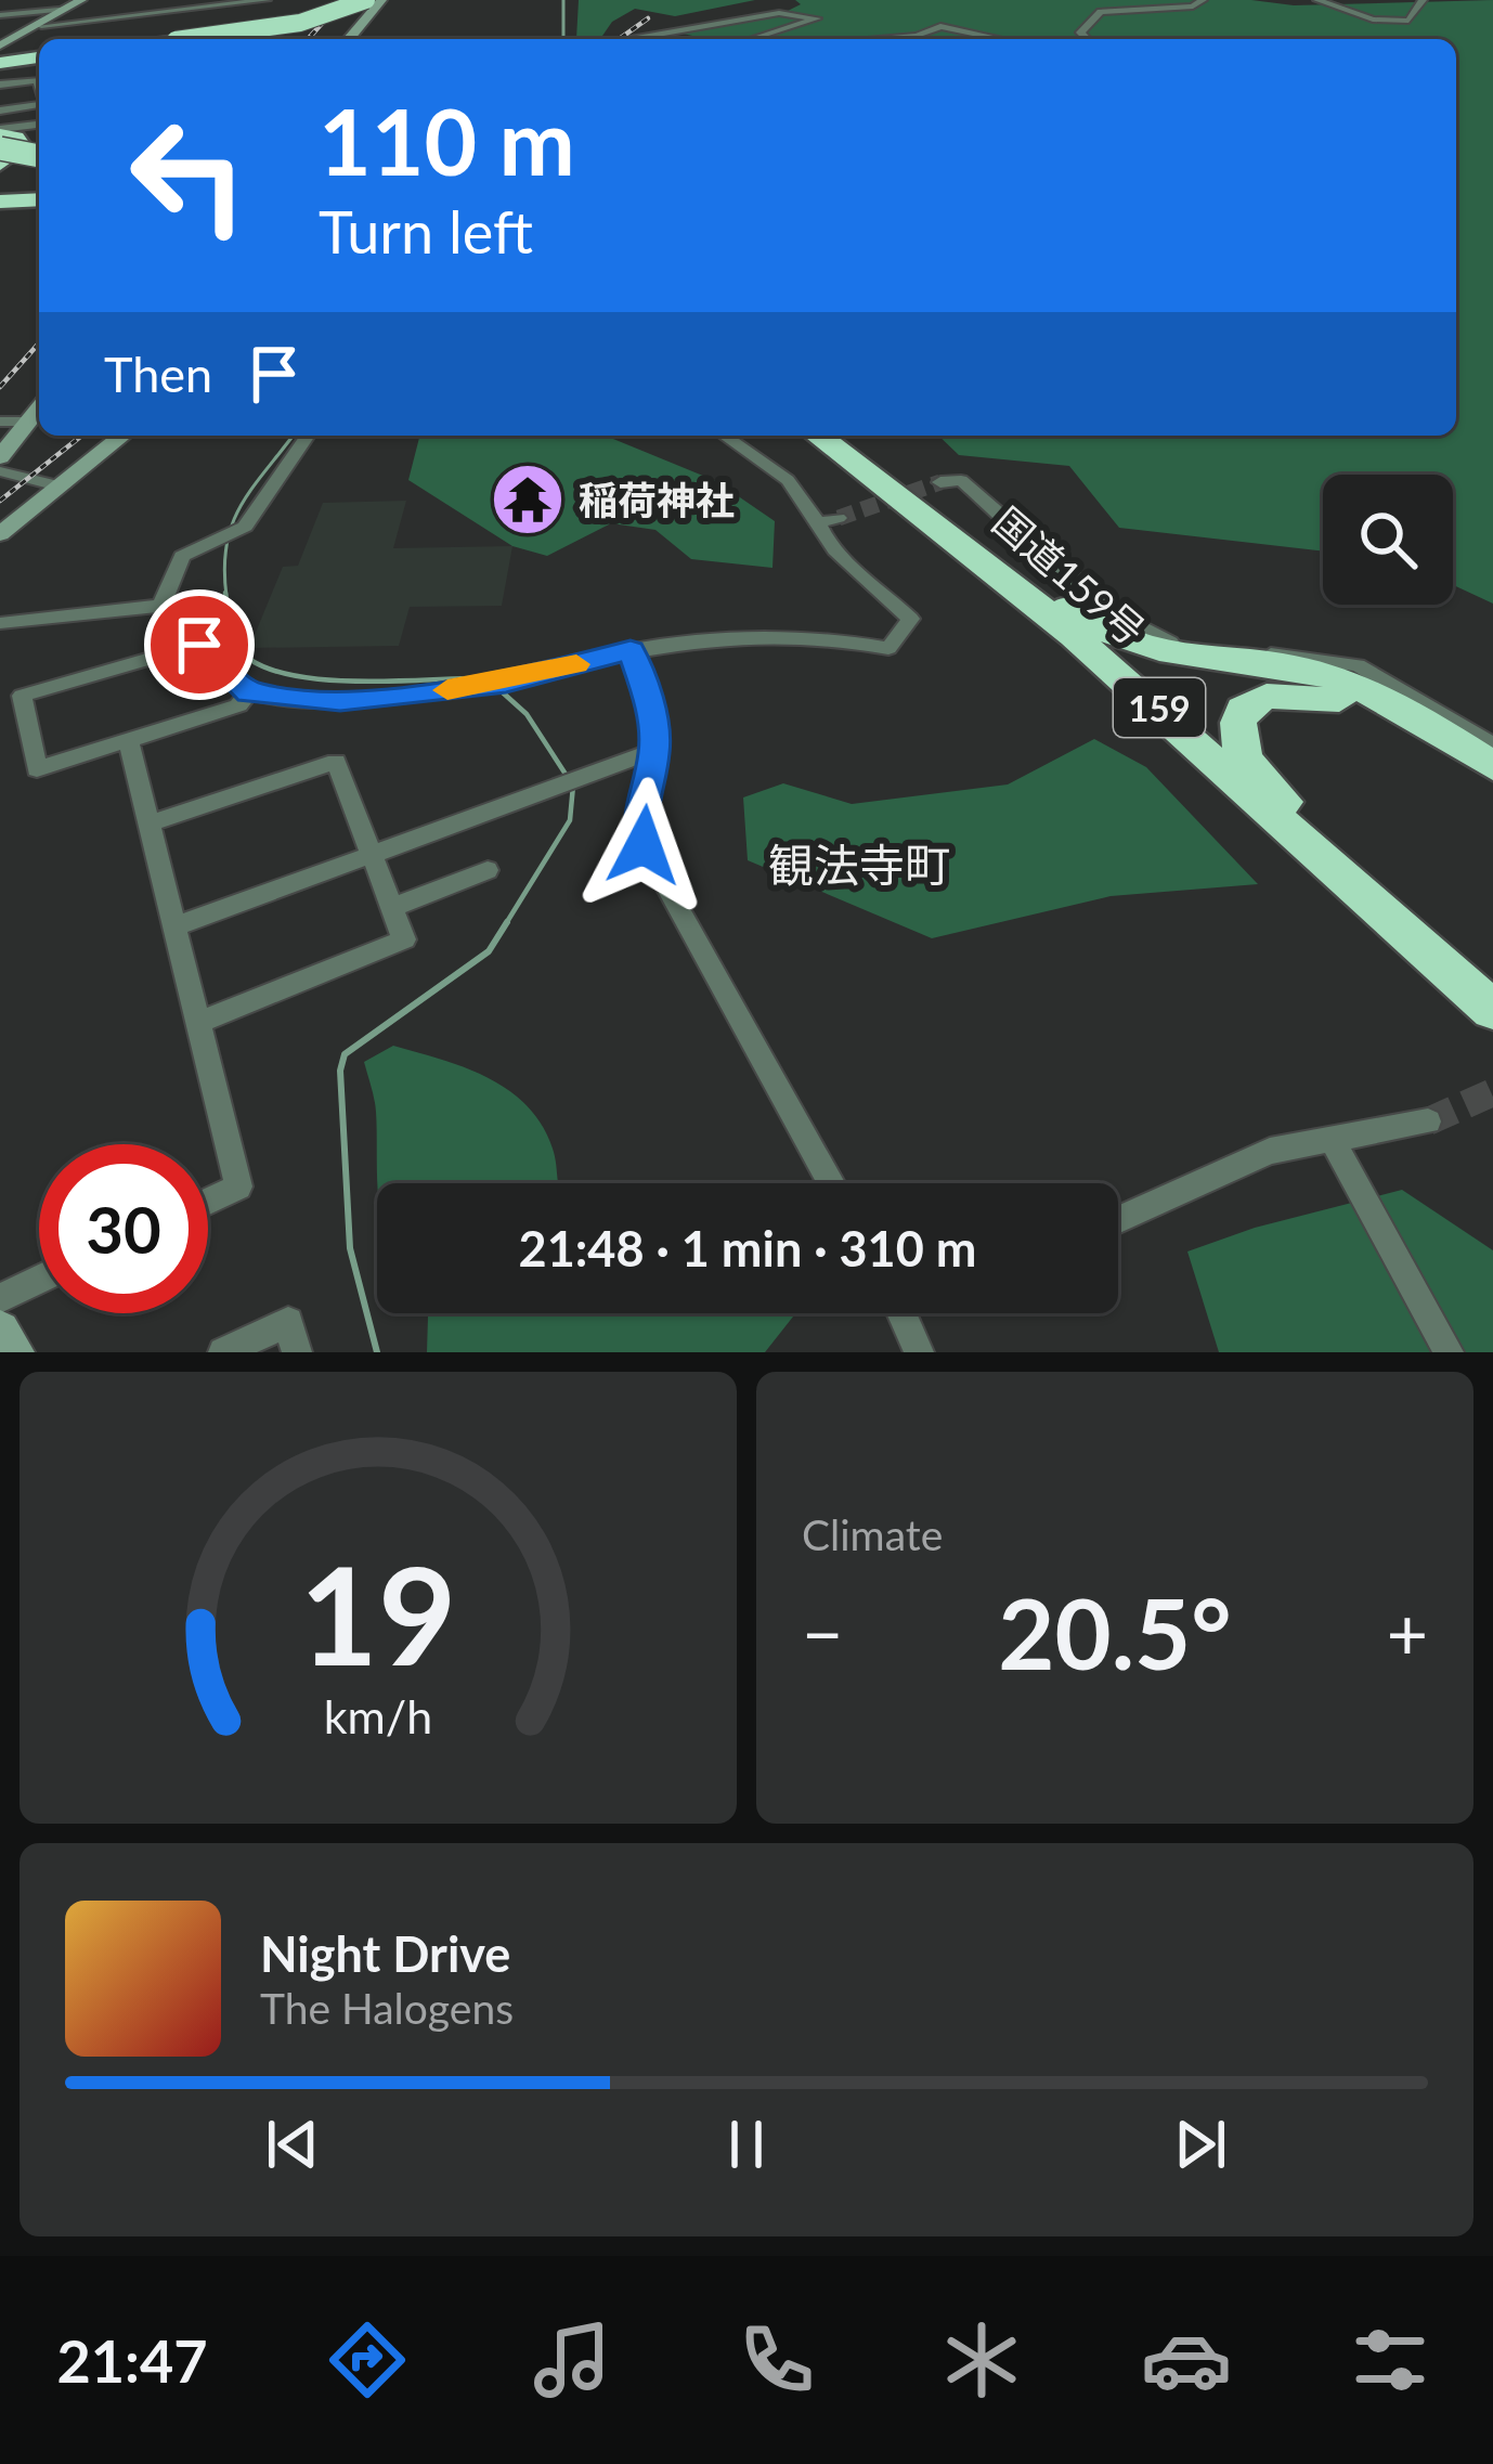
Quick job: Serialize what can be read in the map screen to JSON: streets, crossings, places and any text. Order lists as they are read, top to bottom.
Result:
{
  "streets": {
    "highway": ["国道159号", "159"]
  },
  "districts": ["観法寺町"],
  "places": {
    "temple": ["稲荷神社"]
  },
  "page": {
    "turn": ["110 m", "Turn left"],
    "then": "Then",
    "limit": "30",
    "trip": "21:48 · 1 min · 310 m",
    "tile": "Climate",
    "heat": ["−", "20.5°", "+"],
    "song": ["Night Drive", "The Halogens"],
    "tabs": "21:47",
    "gauge": ["19", "km/h"]
  }
}
